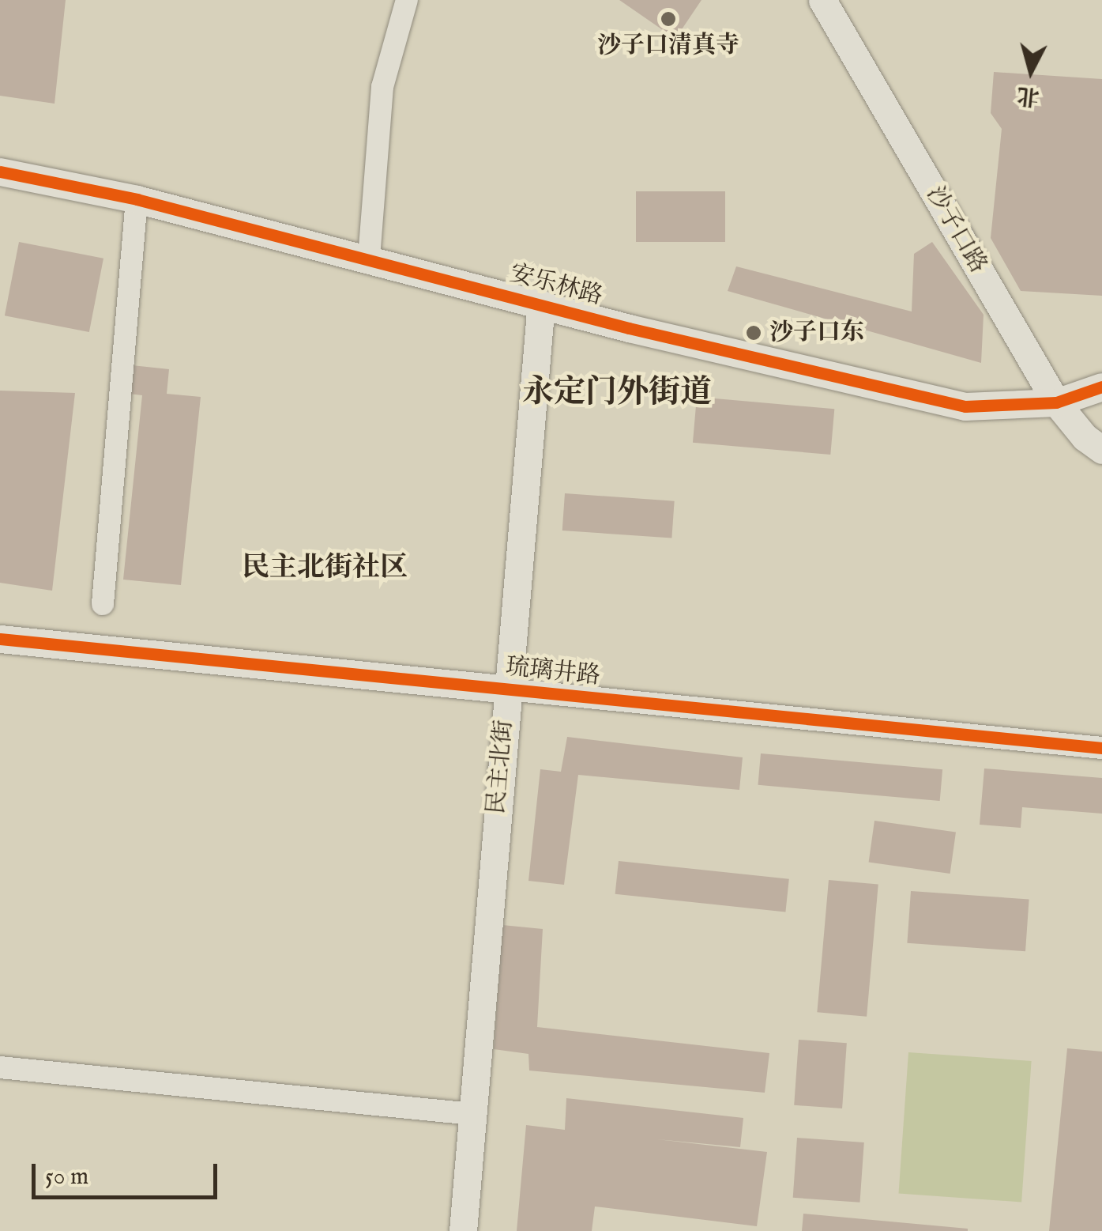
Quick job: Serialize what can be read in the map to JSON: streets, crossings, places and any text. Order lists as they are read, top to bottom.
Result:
{
  "streets": {
    "street": [
      "沙子口路",
      "安乐林路",
      "琉璃井路",
      "民主北街"
    ]
  },
  "crossings": [
    ["沙子口路", "安乐林路"],
    ["安乐林路", "民主北街"],
    ["琉璃井路", "民主北街"]
  ],
  "districts": ["永定门外街道", "民主北街社区"],
  "places": ["沙子口清真寺", "沙子口东"],
  "scale_bar": "50 m",
  "north": "bottom"
}
